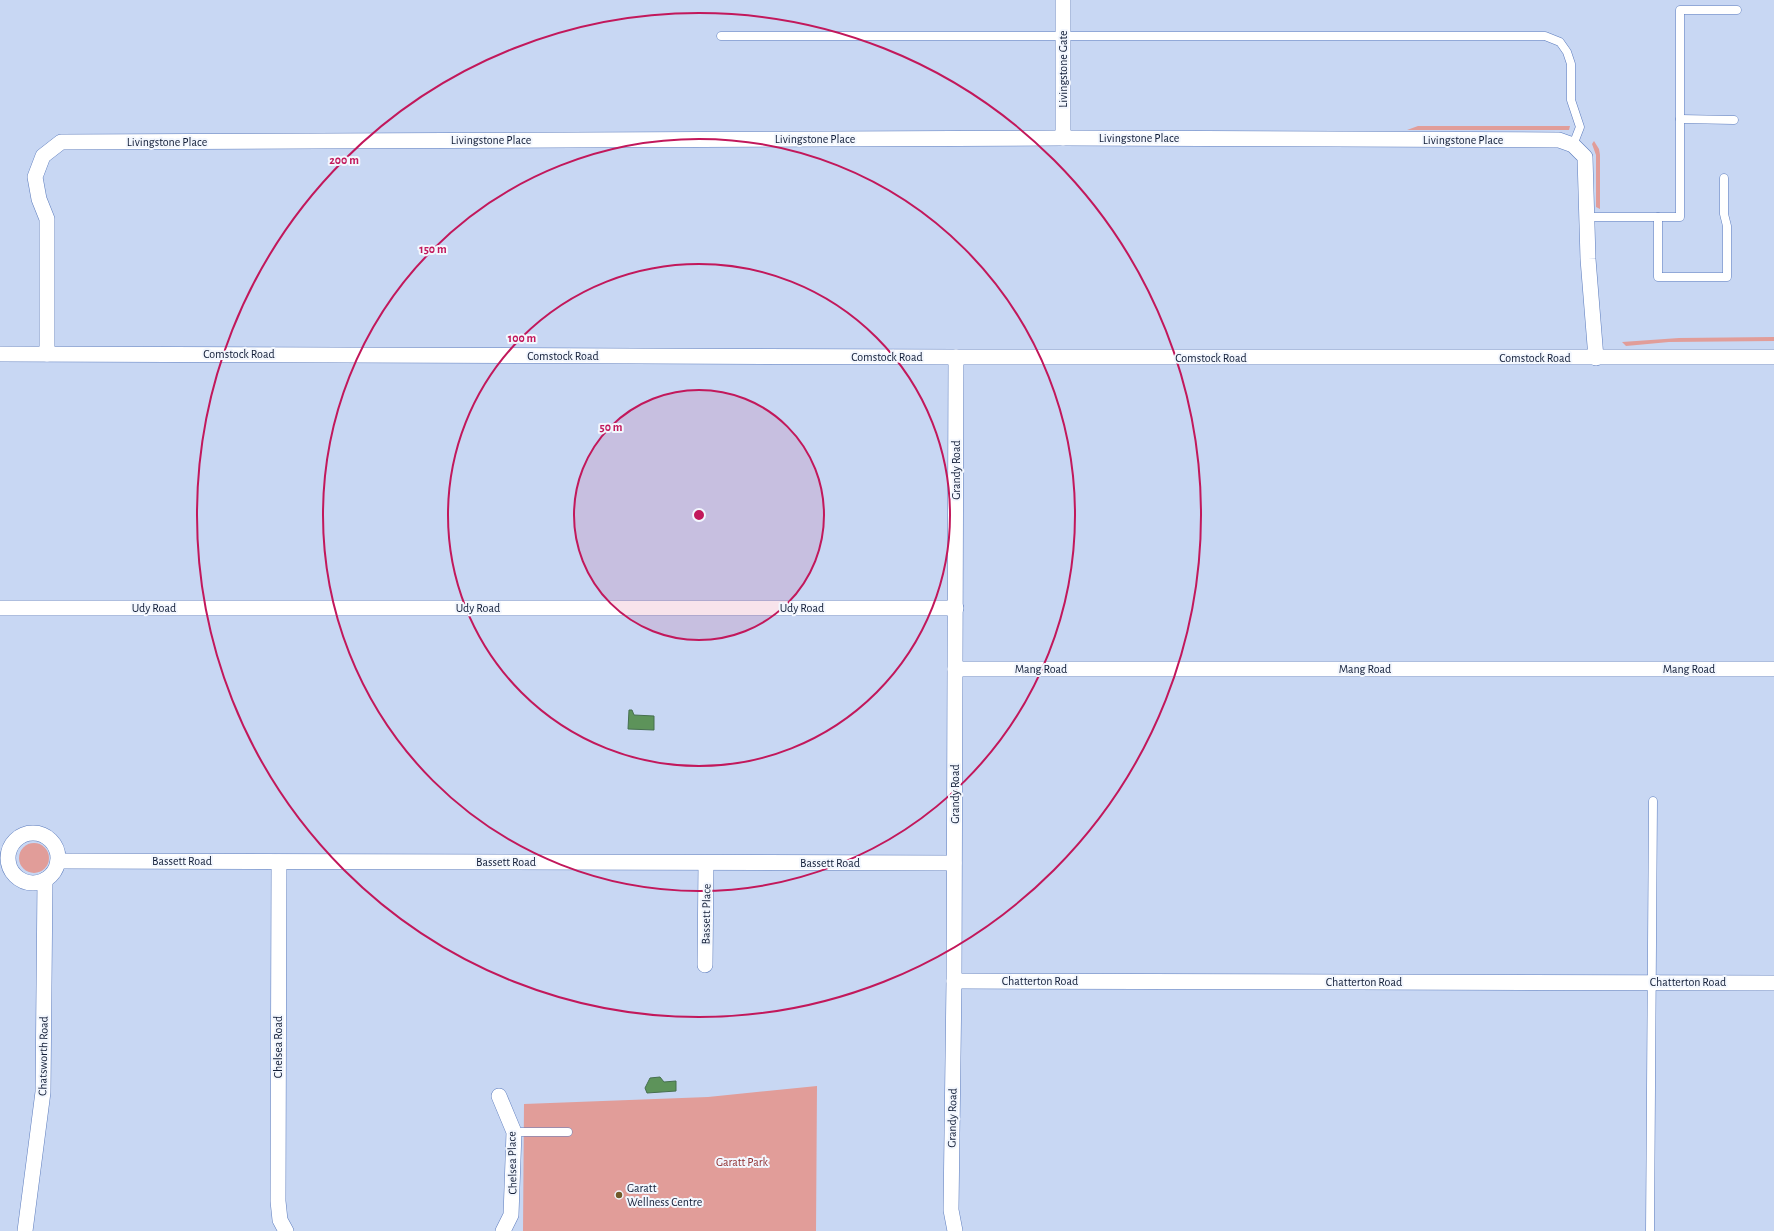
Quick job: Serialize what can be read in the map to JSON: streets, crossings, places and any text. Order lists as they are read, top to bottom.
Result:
{
  "streets": {
    "street": [
      "Livingstone Gate",
      "Livingstone Place",
      "Comstock Road",
      "Grandy Road",
      "Udy Road",
      "Mang Road",
      "Bassett Road",
      "Bassett Place",
      "Chatterton Road",
      "Chelsea Road",
      "Chatsworth Road",
      "Chelsea Place"
    ]
  },
  "crossings": [
    ["Livingstone Gate", "Livingstone Place"],
    ["Livingstone Place", "Comstock Road"],
    ["Comstock Road", "Grandy Road"],
    ["Grandy Road", "Udy Road"],
    ["Grandy Road", "Mang Road"],
    ["Grandy Road", "Bassett Road"],
    ["Grandy Road", "Chatterton Road"],
    ["Bassett Road", "Bassett Place"],
    ["Bassett Road", "Chelsea Road"],
    ["Bassett Road", "Chatsworth Road"]
  ],
  "parks": ["Garatt Park"],
  "places": ["Garatt Wellness Centre"],
  "rings": [
    "200 m",
    "150 m",
    "100 m",
    "50 m"
  ]
}
